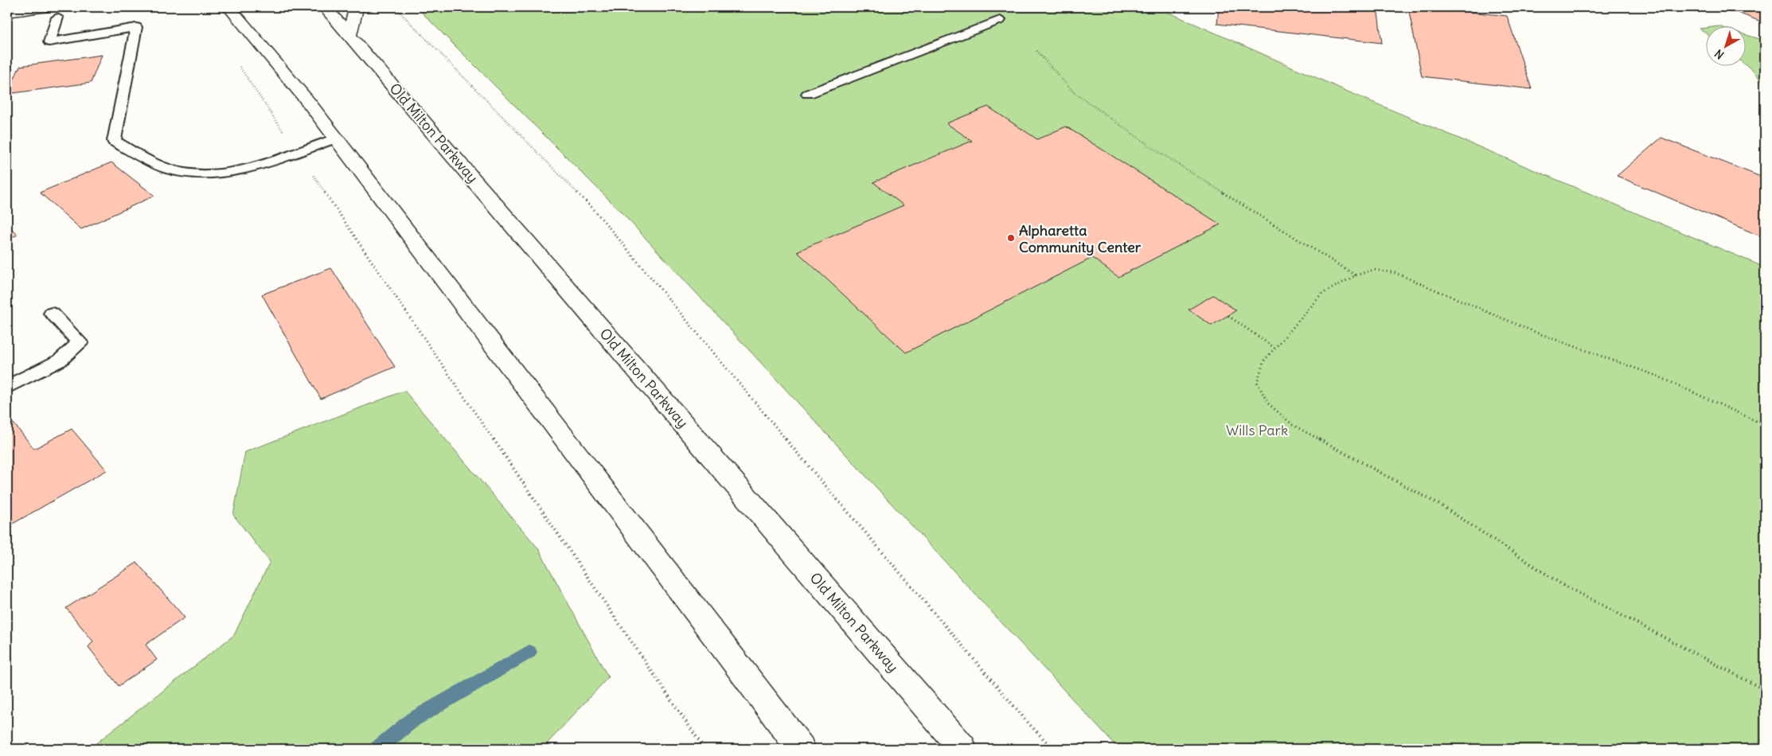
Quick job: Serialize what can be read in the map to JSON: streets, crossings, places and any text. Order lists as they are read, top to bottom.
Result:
{
  "streets": {
    "main road": ["Old Milton Parkway"]
  },
  "parks": ["Wills Park"],
  "places": ["Alpharetta Community Center"],
  "north": "bottom left"
}
